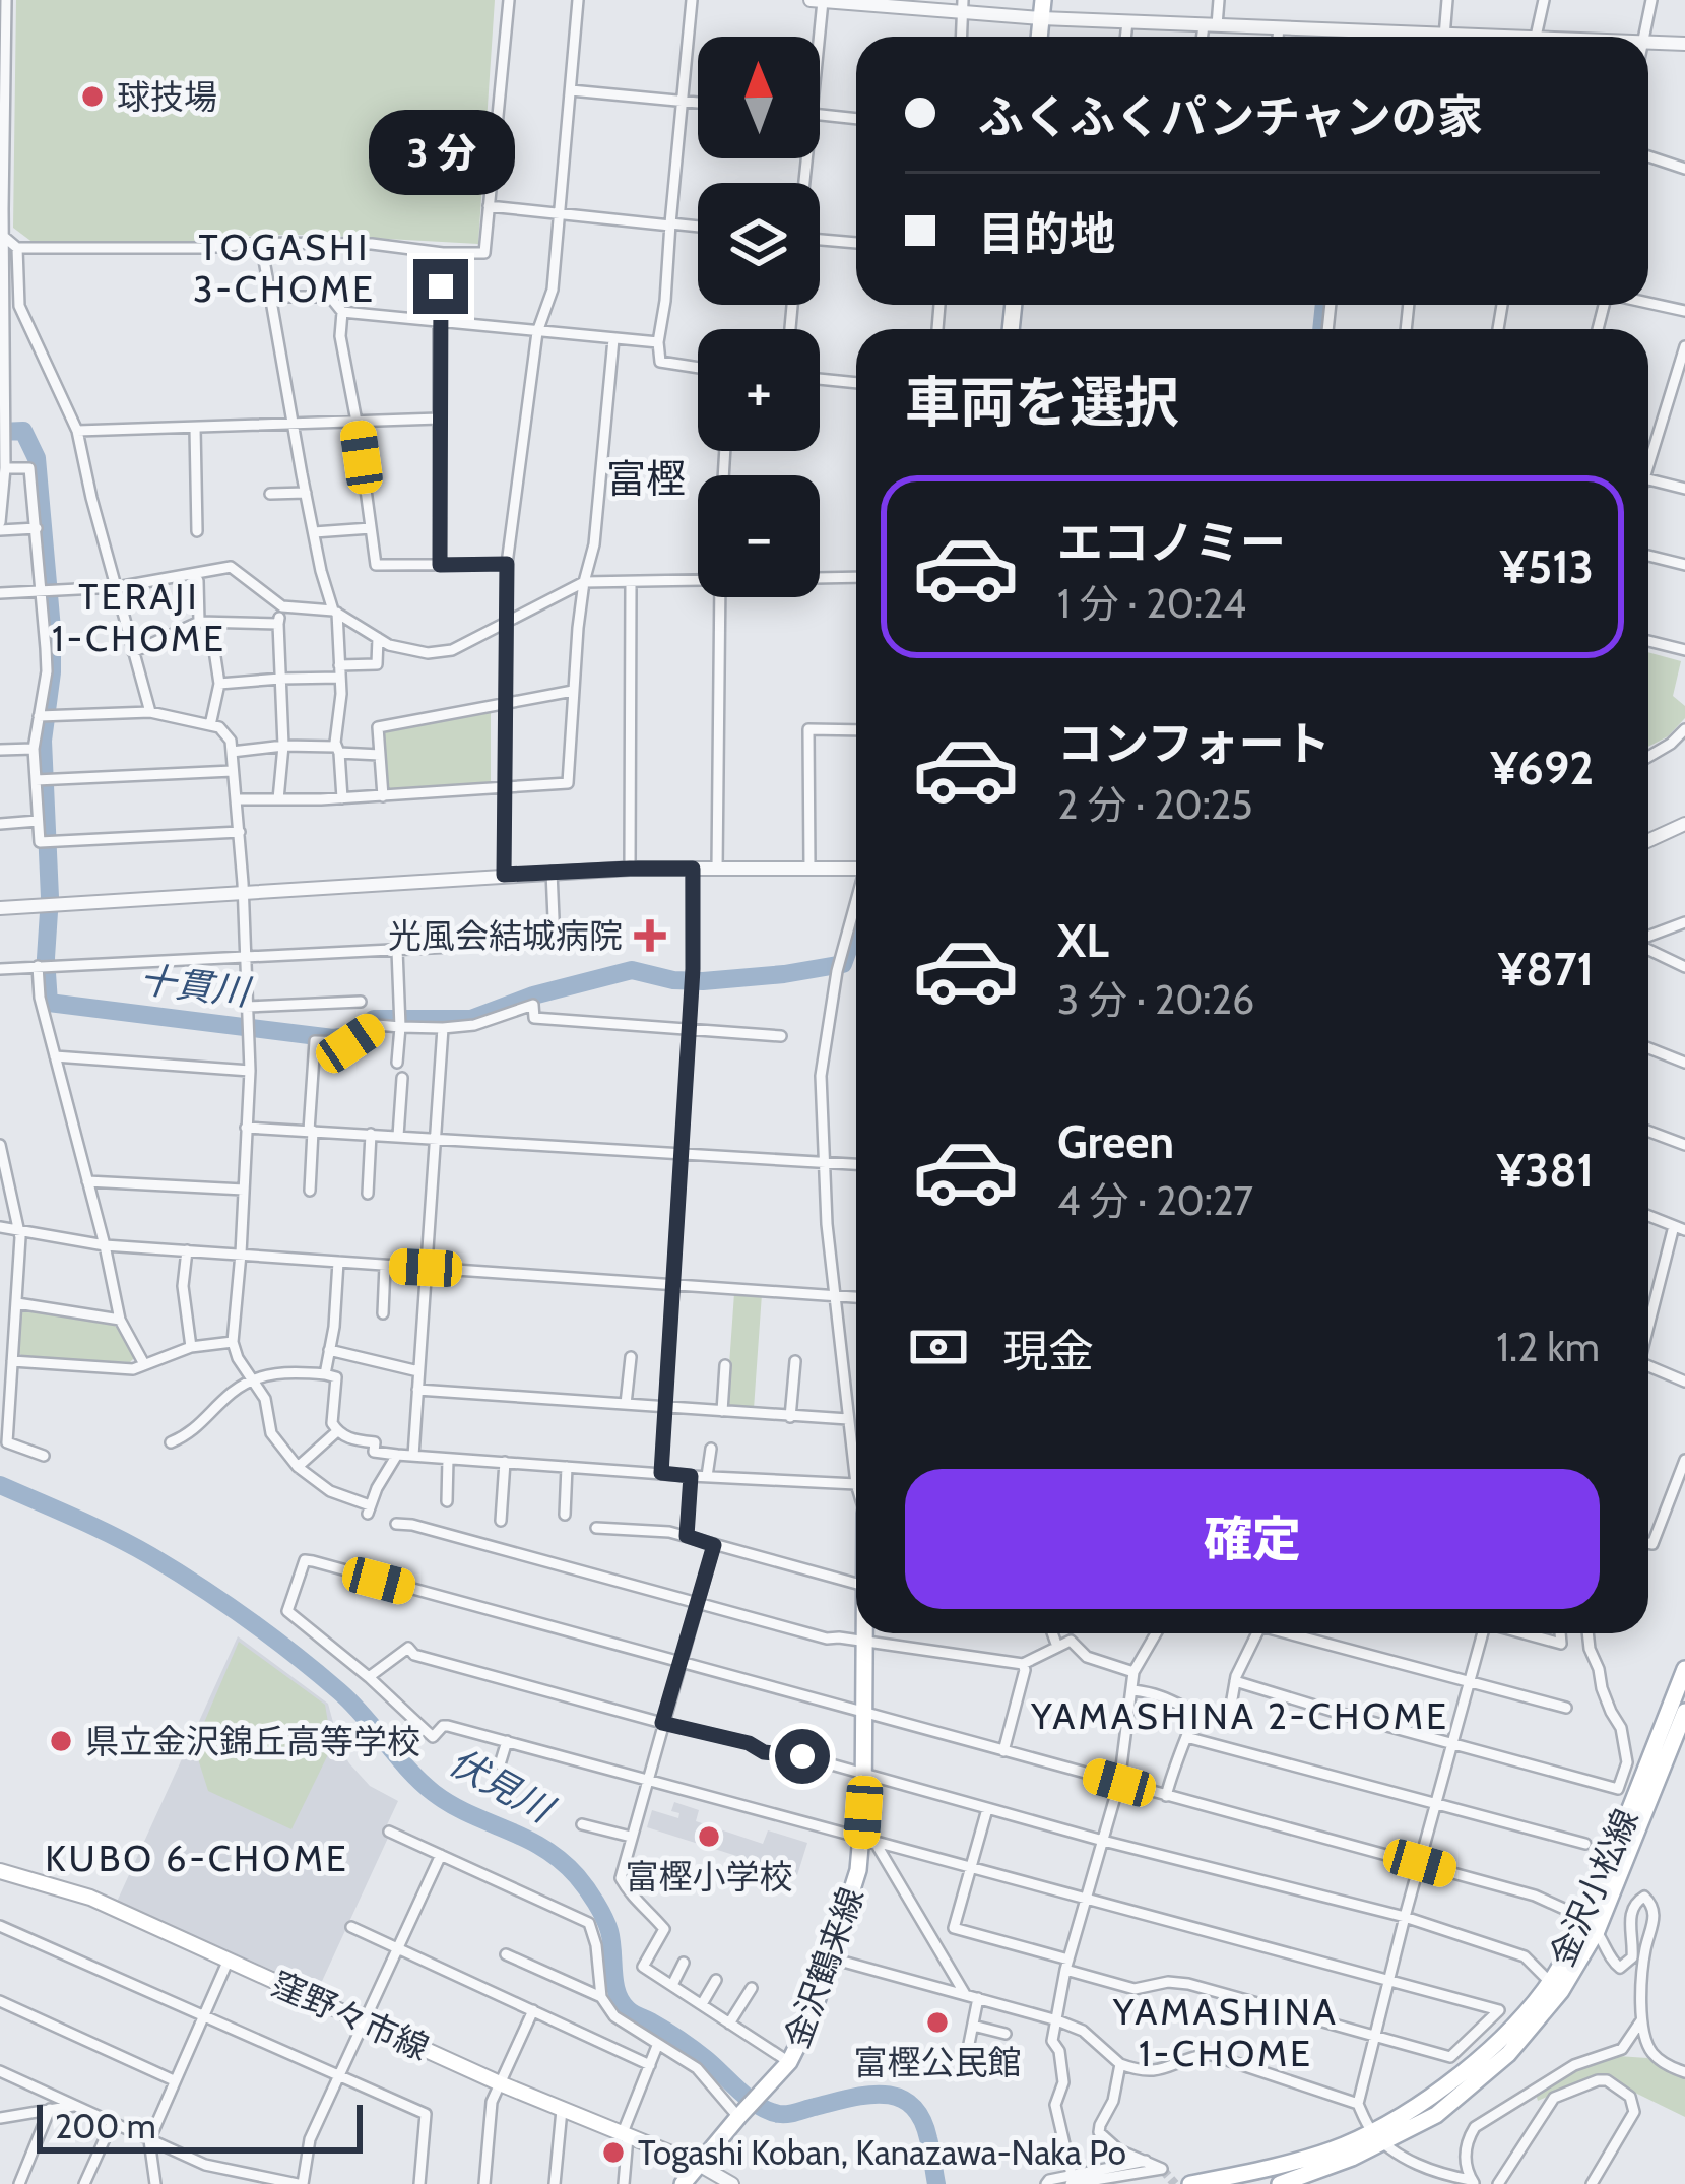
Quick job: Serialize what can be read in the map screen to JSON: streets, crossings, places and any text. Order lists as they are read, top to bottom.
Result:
{
  "streets": {
    "main road": ["金沢小松線", "金沢鶴来線", "窪野々市線"]
  },
  "crossings": [
    ["金沢鶴来線", "窪野々市線"]
  ],
  "districts": [
    "TOGASHI 3-CHOME",
    "富樫",
    "TERAJI 1-CHOME",
    "YAMASHINA 2-CHOME",
    "KUBO 6-CHOME",
    "YAMASHINA 1-CHOME"
  ],
  "water": ["十貫川", "伏見川"],
  "places": {
    "other": [
      "球技場",
      "県立金沢錦丘高等学校",
      "富樫小学校",
      "富樫公民館",
      "Togashi Koban, Kanazawa-Naka Po"
    ],
    "health": ["光風会結城病院"]
  },
  "scale_bar": "200 m",
  "north": "top",
  "page": {
    "map_buttons": ["+", "−"],
    "banner": ["ふくふくパンチャンの家", "目的地"],
    "bubble": "3 分",
    "heading": "車両を選択",
    "list": [
      {
        "name": "エコノミー",
        "note": "1 分 · 20:24",
        "value": "¥513"
      },
      {
        "name": "コンフォート",
        "note": "2 分 · 20:25",
        "value": "¥692"
      },
      {
        "name": "XL",
        "note": "3 分 · 20:26",
        "value": "¥871"
      },
      {
        "name": "Green",
        "note": "4 分 · 20:27",
        "value": "¥381"
      }
    ],
    "pay": ["現金", "1.2 km"],
    "buttons": "確定",
    "scale": "200 m"
  }
}
